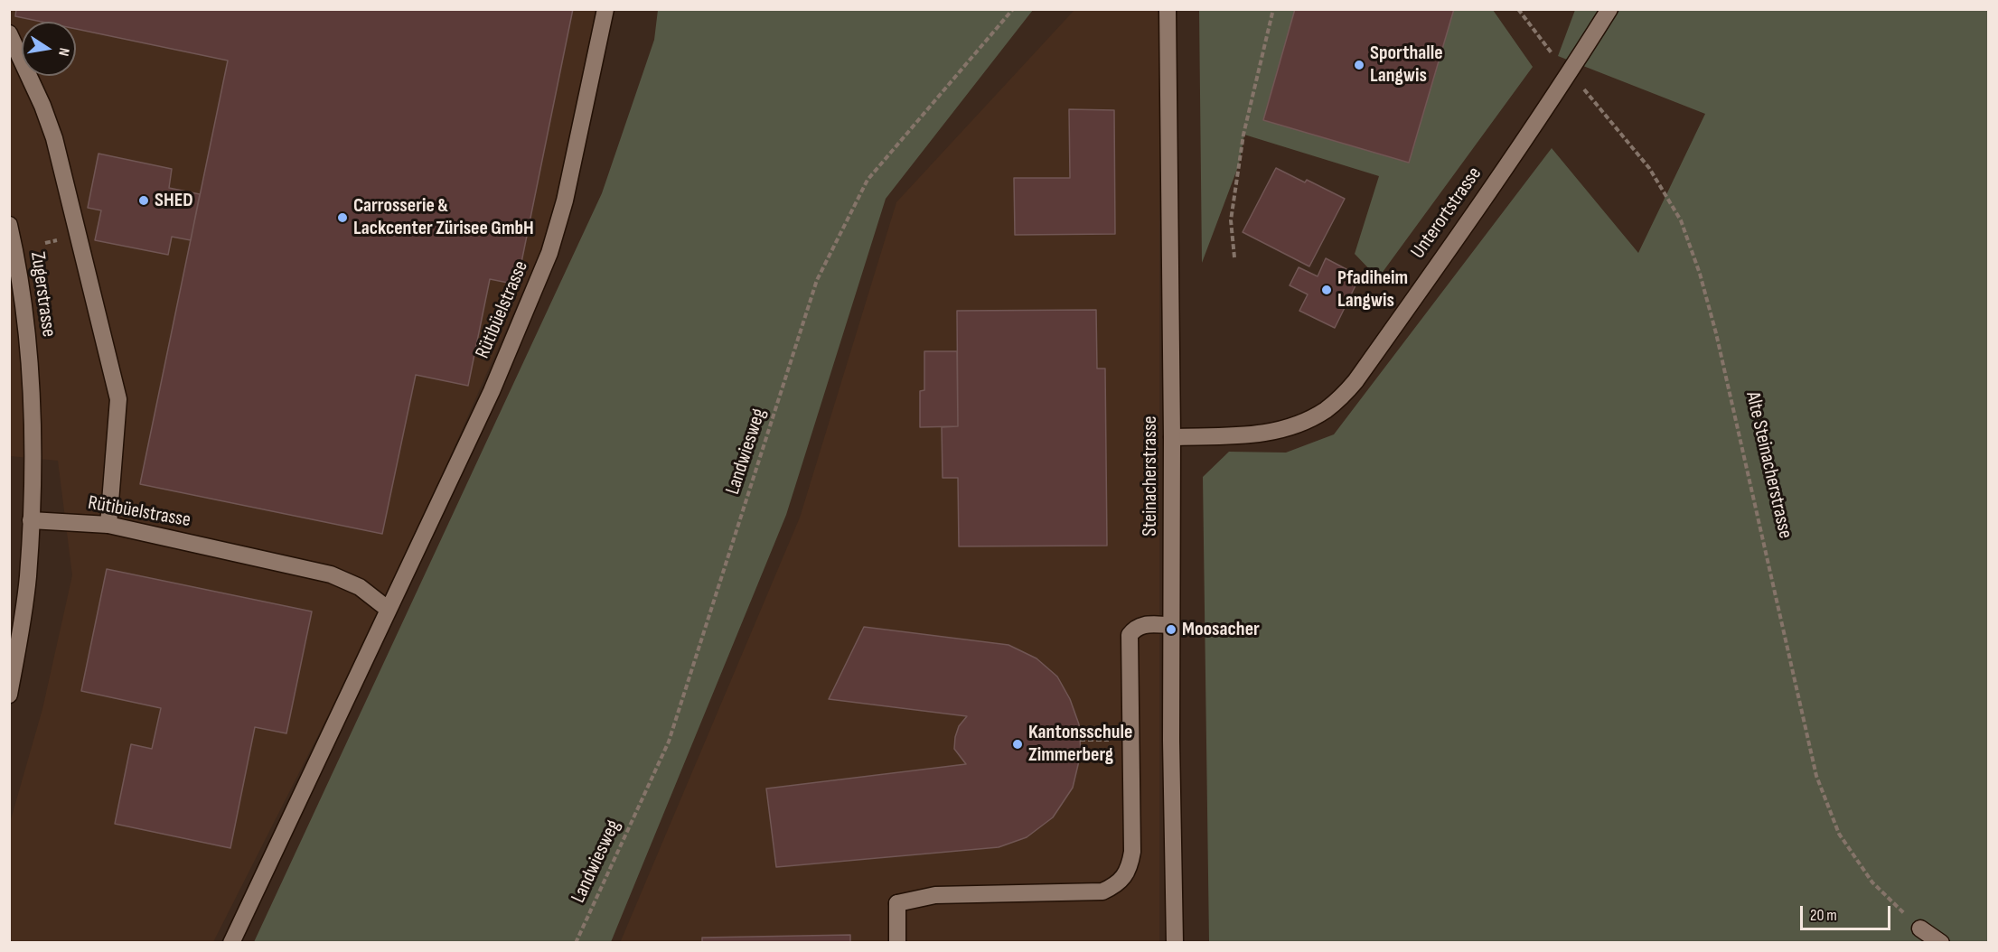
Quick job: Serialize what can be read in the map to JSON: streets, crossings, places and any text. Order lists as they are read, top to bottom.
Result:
{
  "streets": {
    "street": [
      "Unterortstrasse",
      "Zugerstrasse",
      "Rütibüelstrasse",
      "Steinacherstrasse"
    ],
    "path": ["Landwiesweg", "Alte Steinacherstrasse"]
  },
  "crossings": [
    ["Unterortstrasse", "Alte Steinacherstrasse"],
    ["Unterortstrasse", "Steinacherstrasse"],
    ["Zugerstrasse", "Rütibüelstrasse"]
  ],
  "places": [
    "Sporthalle Langwis",
    "SHED",
    "Carrosserie & Lackcenter Zürisee GmbH",
    "Pfadiheim Langwis",
    "Moosacher",
    "Kantonsschule Zimmerberg"
  ],
  "scale_bar": "20 m",
  "north": "right"
}
